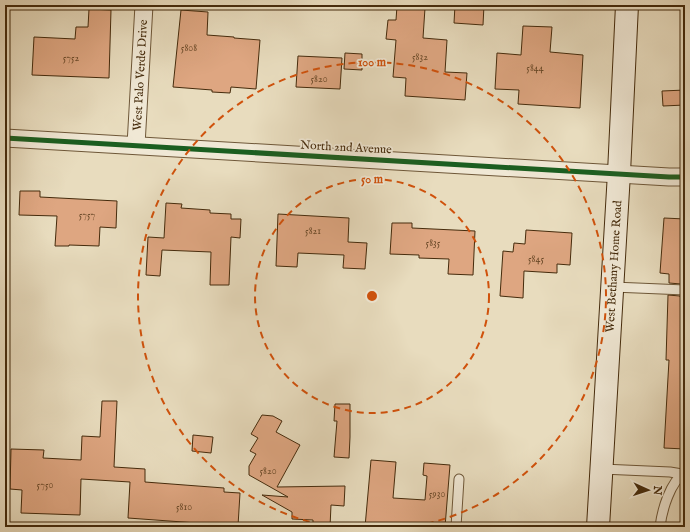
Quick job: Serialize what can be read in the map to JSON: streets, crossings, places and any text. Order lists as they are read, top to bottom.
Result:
{
  "streets": {
    "main road": ["West Bethany Home Road"],
    "street": ["West Palo Verde Drive", "North 2nd Avenue"]
  },
  "crossings": [
    ["West Palo Verde Drive", "North 2nd Avenue"],
    ["North 2nd Avenue", "West Bethany Home Road"]
  ],
  "house_numbers": [
    "5808",
    "5832",
    "5752",
    "5844",
    "5820",
    "5757",
    "5821",
    "5835",
    "5845",
    "5820",
    "5750",
    "5930",
    "5810"
  ],
  "north": "right",
  "rings": ["100 m", "50 m"]
}
